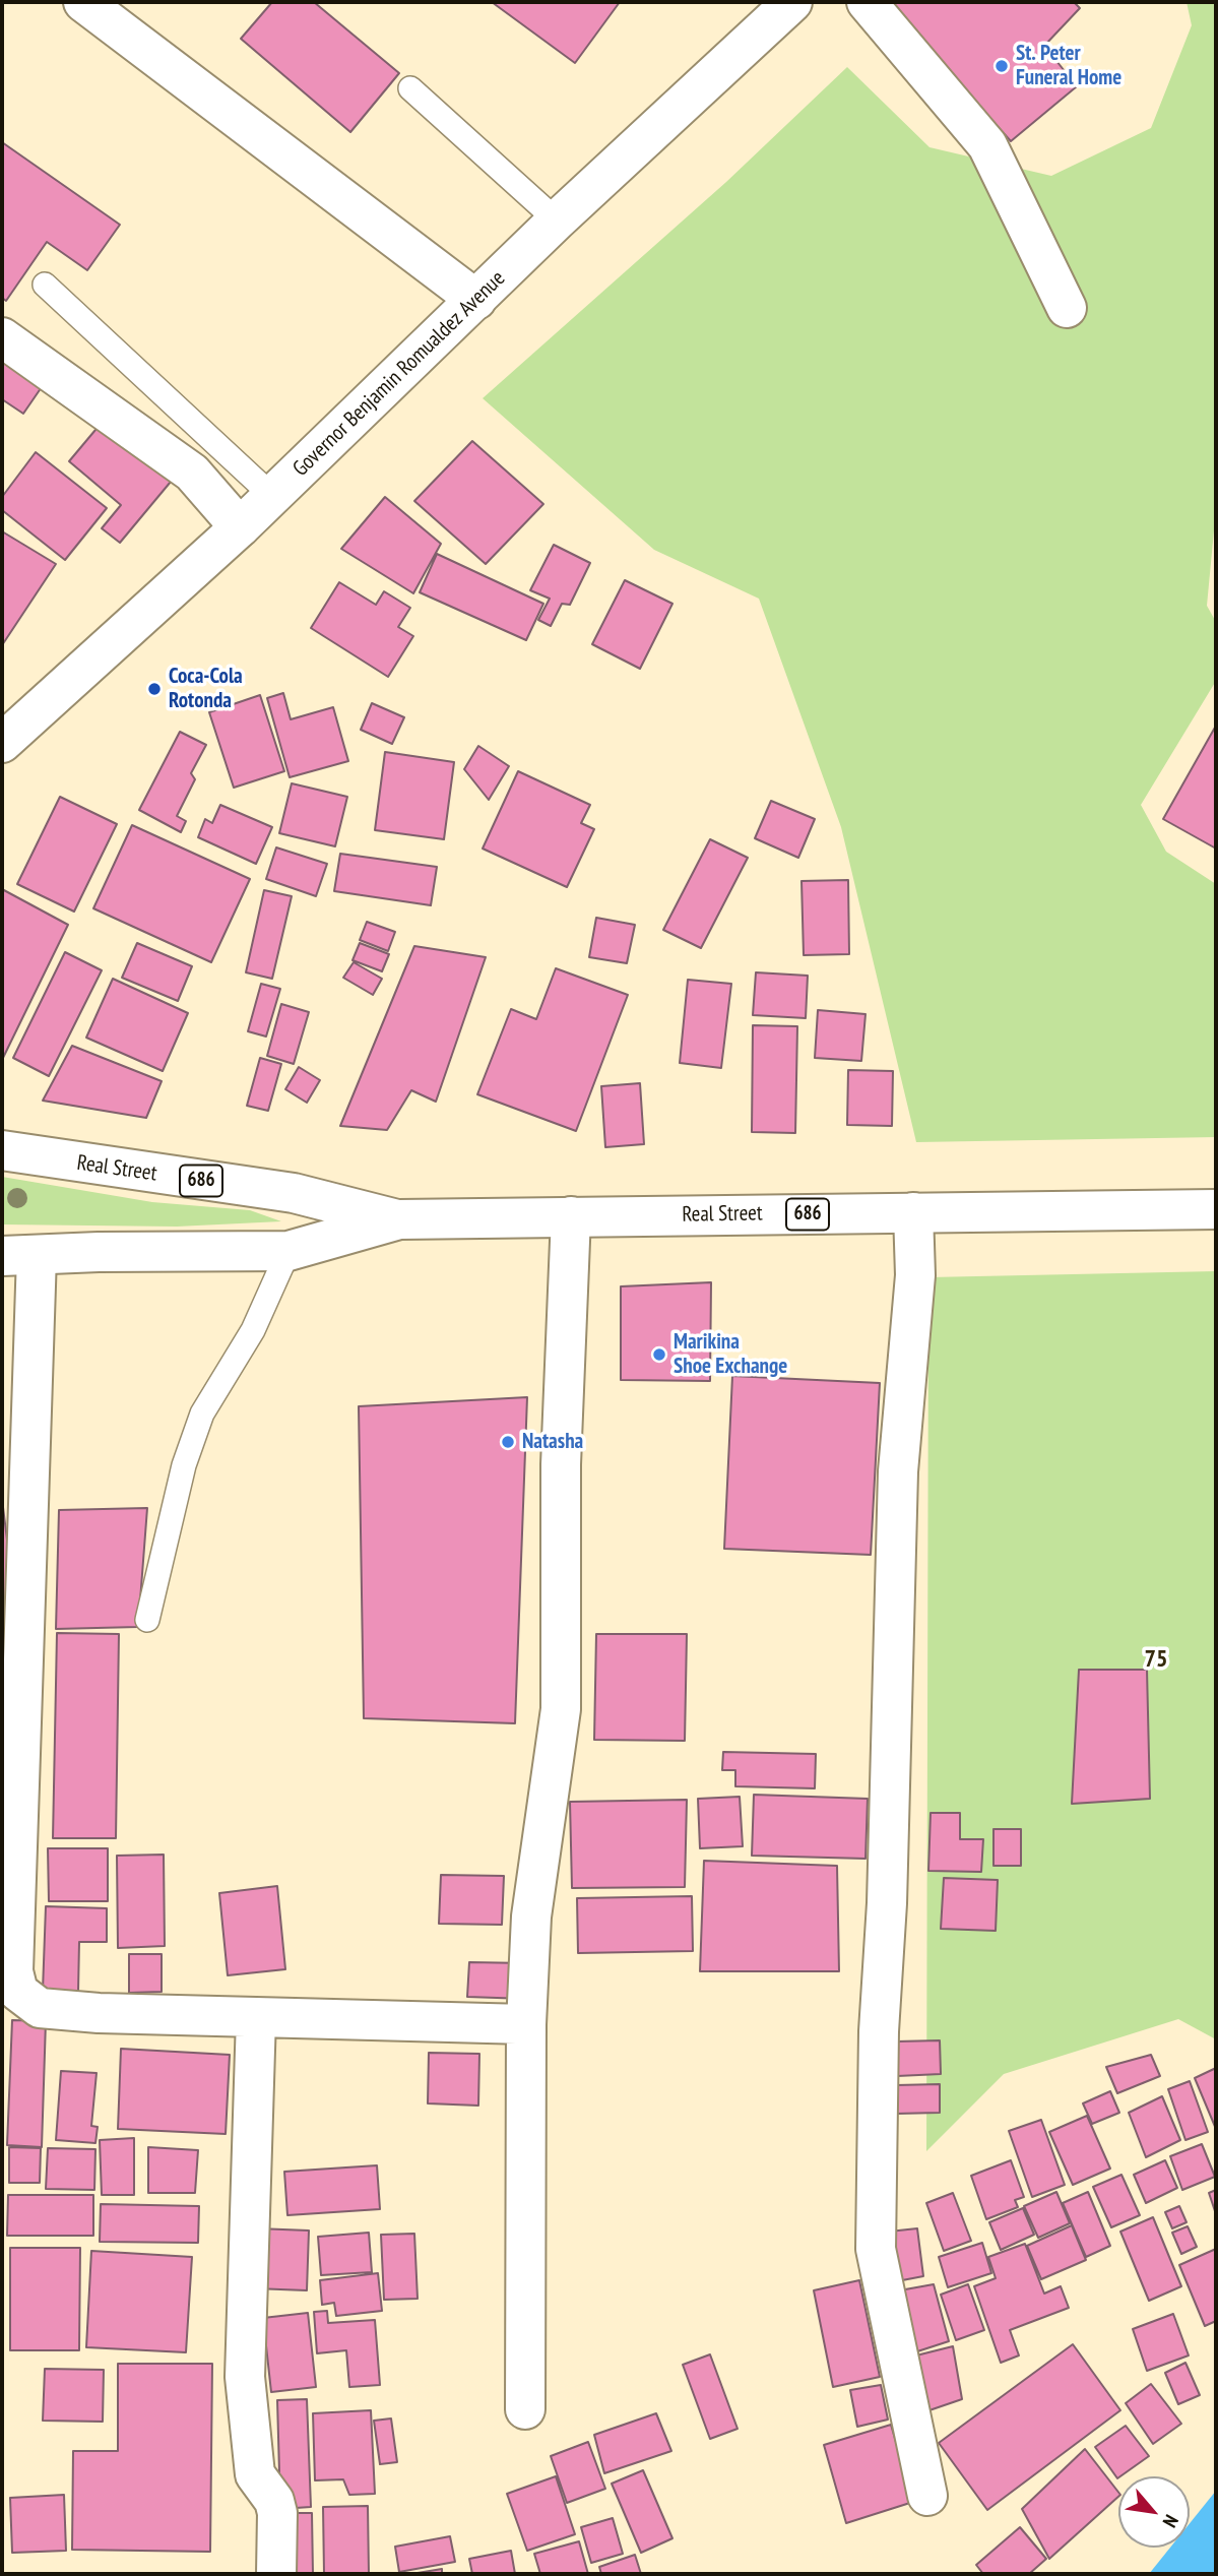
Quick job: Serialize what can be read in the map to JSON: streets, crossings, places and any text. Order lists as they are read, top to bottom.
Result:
{
  "streets": {
    "street": ["Governor Benjamin Romualdez Avenue", "Real Street", "686"]
  },
  "districts": ["75"],
  "places": [
    "St. Peter Funeral Home",
    "Coca-Cola Rotonda",
    "Marikina Shoe Exchange",
    "Natasha"
  ],
  "north": "bottom right"
}
